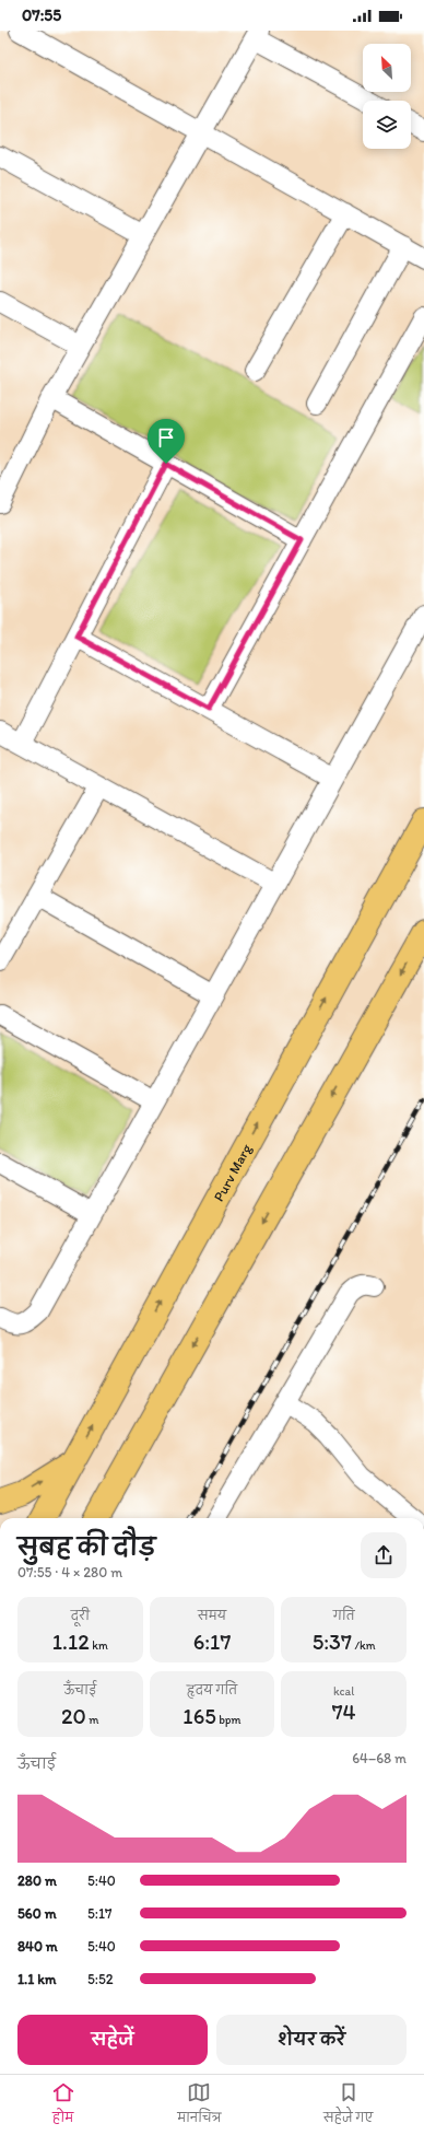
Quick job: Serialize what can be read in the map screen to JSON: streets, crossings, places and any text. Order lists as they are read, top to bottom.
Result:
{
  "streets": {
    "main road": ["Purv Marg"]
  },
  "north": "top left",
  "page": {
    "status": "07:55",
    "heading": ["सुबह की दौड़", "07:55 · 4 × 280 m"],
    "stats": [
      ["दूरी", "1.12 km"],
      ["समय", "6:17"],
      ["गति", "5:37 /km"],
      ["ऊँचाई", "20 m"],
      ["हृदय गति", "165 bpm"],
      ["kcal", "74"]
    ],
    "chart": ["ऊँचाई", "64–68 m"],
    "list": [
      {
        "name": "280 m",
        "note": "5:40"
      },
      {
        "name": "560 m",
        "note": "5:17"
      },
      {
        "name": "840 m",
        "note": "5:40"
      },
      {
        "name": "1.1 km",
        "note": "5:52"
      }
    ],
    "buttons": ["सहेजें", "शेयर करें"],
    "tabs": ["होम", "मानचित्र", "सहेजे गए"]
  }
}
